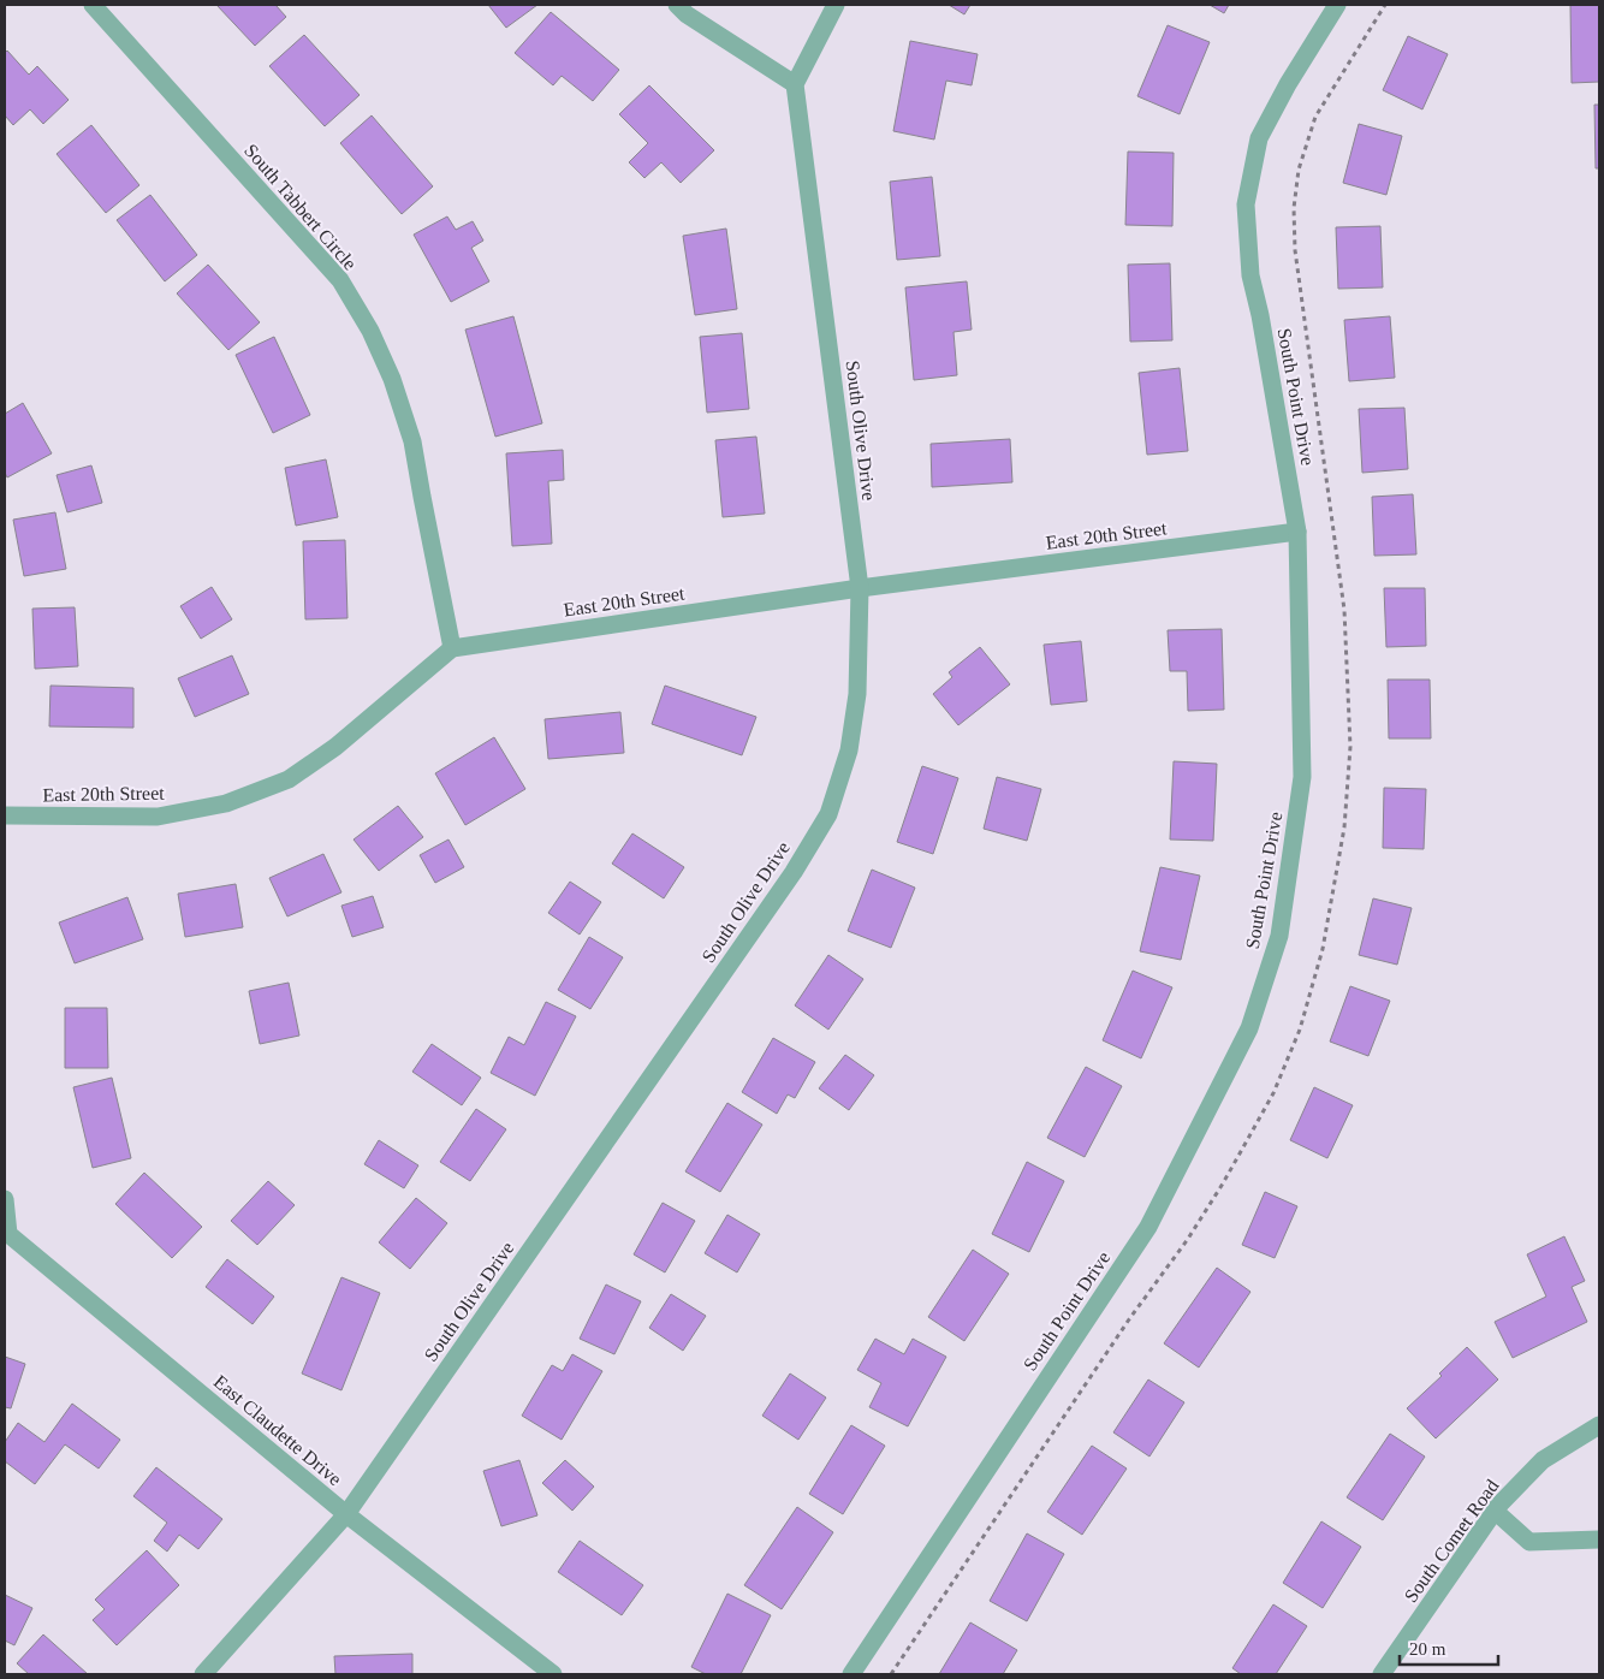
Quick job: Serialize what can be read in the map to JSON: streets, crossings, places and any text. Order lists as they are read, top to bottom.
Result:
{
  "streets": {
    "street": [
      "South Tabbert Circle",
      "South Point Drive",
      "South Olive Drive",
      "East 20th Street",
      "East Claudette Drive",
      "South Comet Road"
    ]
  },
  "crossings": [
    ["South Tabbert Circle", "East 20th Street"],
    ["South Point Drive", "East 20th Street"],
    ["South Olive Drive", "East 20th Street"],
    ["South Olive Drive", "East Claudette Drive"]
  ],
  "scale_bar": "20 m"
}
